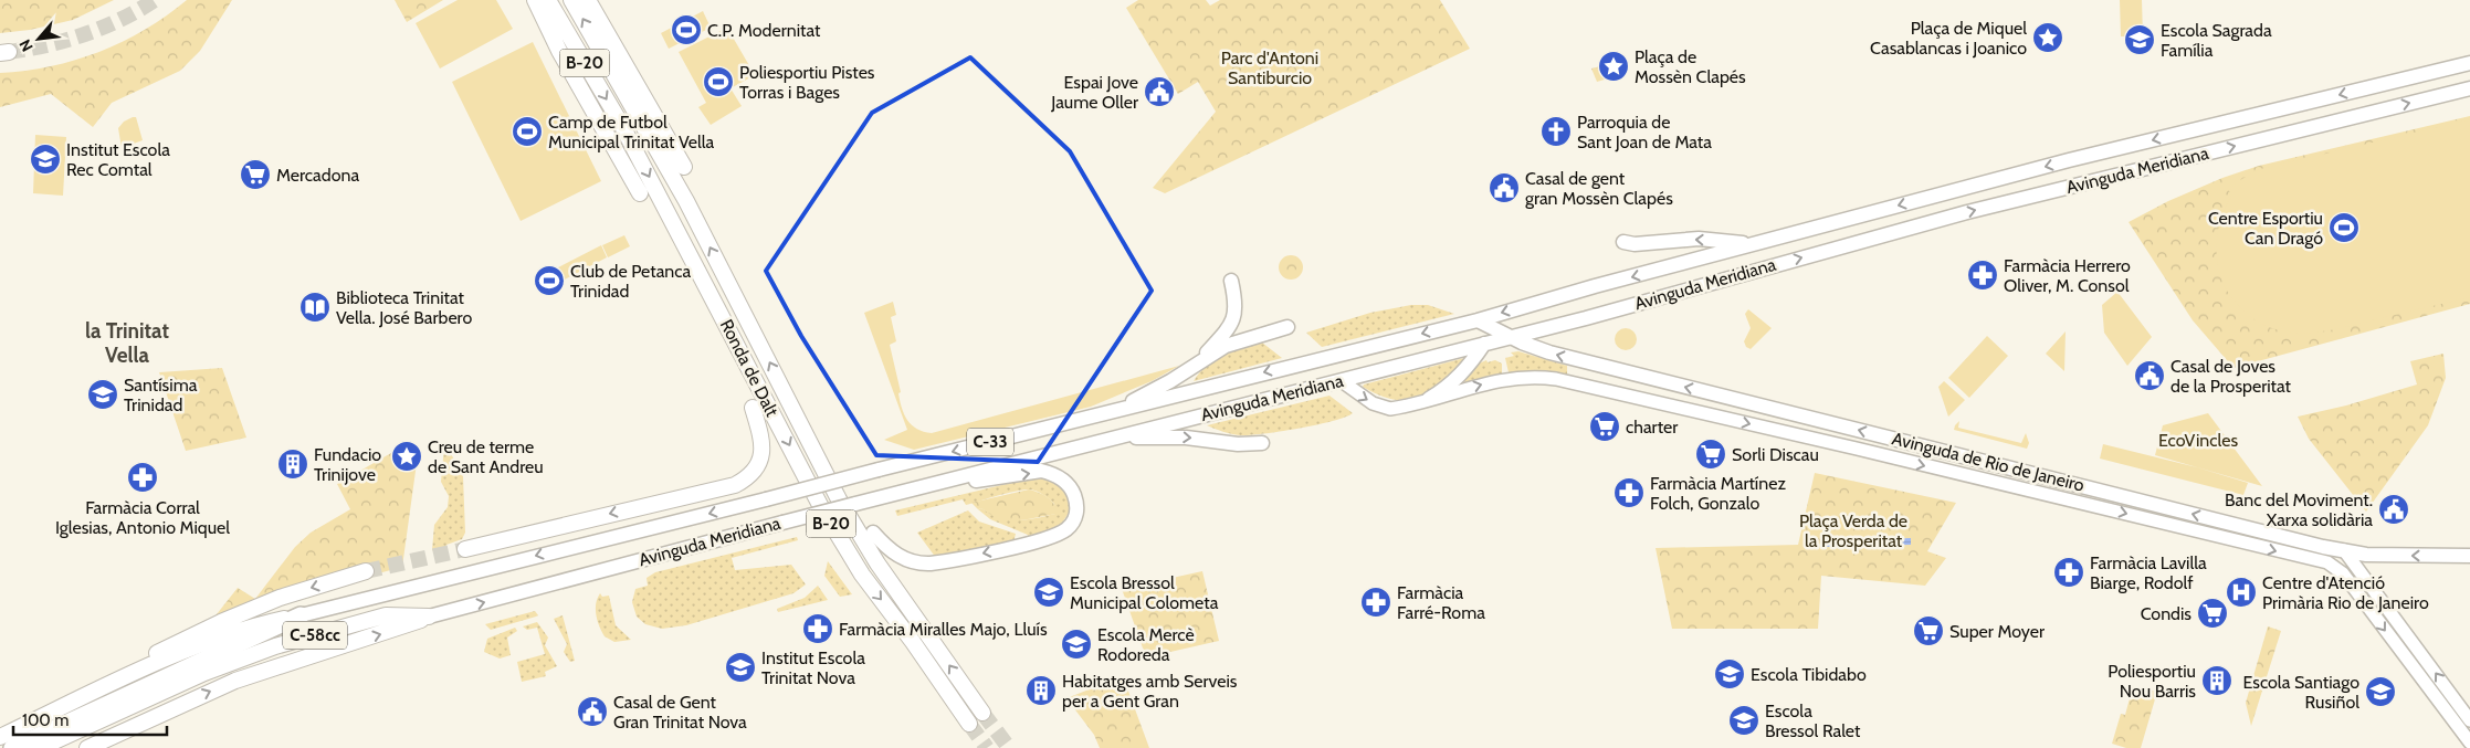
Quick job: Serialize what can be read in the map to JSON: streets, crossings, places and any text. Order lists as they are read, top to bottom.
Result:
{
  "streets": {
    "highway": [
      "B-20",
      "Avinguda Meridiana",
      "Ronda de Dalt",
      "C-58cc"
    ],
    "main road": ["C-33", "Avinguda de Rio de Janeiro"]
  },
  "crossings": [
    ["Avinguda Meridiana", "Avinguda de Rio de Janeiro"],
    ["Avinguda Meridiana", "C-58cc"]
  ],
  "districts": ["la Trinitat Vella"],
  "parks": ["Parc d'Antoni Santiburcio", "EcoVincles", "Plaça Verda de la Prosperitat"],
  "places": {
    "sports": [
      "C.P. Modernitat",
      "Poliesportiu Pistes Torras i Bages",
      "Camp de Futbol Municipal Trinitat Vella",
      "Centre Esportiu Can Dragó",
      "Club de Petanca Trinidad"
    ],
    "place": ["Plaça de Miquel Casablancas i Joanico", "Plaça de Mossèn Clapés", "Creu de terme de Sant Andreu"],
    "school or university": [
      "Escola Sagrada Família",
      "Institut Escola Rec Comtal",
      "Santísima Trinidad",
      "Escola Bressol Municipal Colometa",
      "Escola Mercè Rodoreda",
      "Institut Escola Trinitat Nova",
      "Escola Tibidabo",
      "Escola Santiago Rusiñol",
      "Escola Bressol Ralet"
    ],
    "public building": [
      "Espai Jove Jaume Oller",
      "Casal de gent gran Mossèn Clapés",
      "Casal de Joves de la Prosperitat",
      "Banc del Moviment. Xarxa solidària",
      "Casal de Gent Gran Trinitat Nova"
    ],
    "church": ["Parroquia de Sant Joan de Mata"],
    "supermarket": [
      "Mercadona",
      "charter",
      "Sorli Discau",
      "Condis",
      "Super Moyer"
    ],
    "pharmacy": [
      "Farmàcia Herrero Oliver, M. Consol",
      "Farmàcia Corral Iglesias, Antonio Miquel",
      "Farmàcia Martínez Folch, Gonzalo",
      "Farmàcia Lavilla Biarge, Rodolf",
      "Farmàcia Farré-Roma",
      "Farmàcia Miralles Majo, Lluís"
    ],
    "library": ["Biblioteca Trinitat Vella. José Barbero"],
    "building": ["Fundacio Trinijove", "Poliesportiu Nou Barris", "Habitatges amb Serveis per a Gent Gran"],
    "hospital": ["Centre d'Atenció Primària Rio de Janeiro"]
  },
  "scale_bar": "100 m",
  "north": "bottom left"
}
